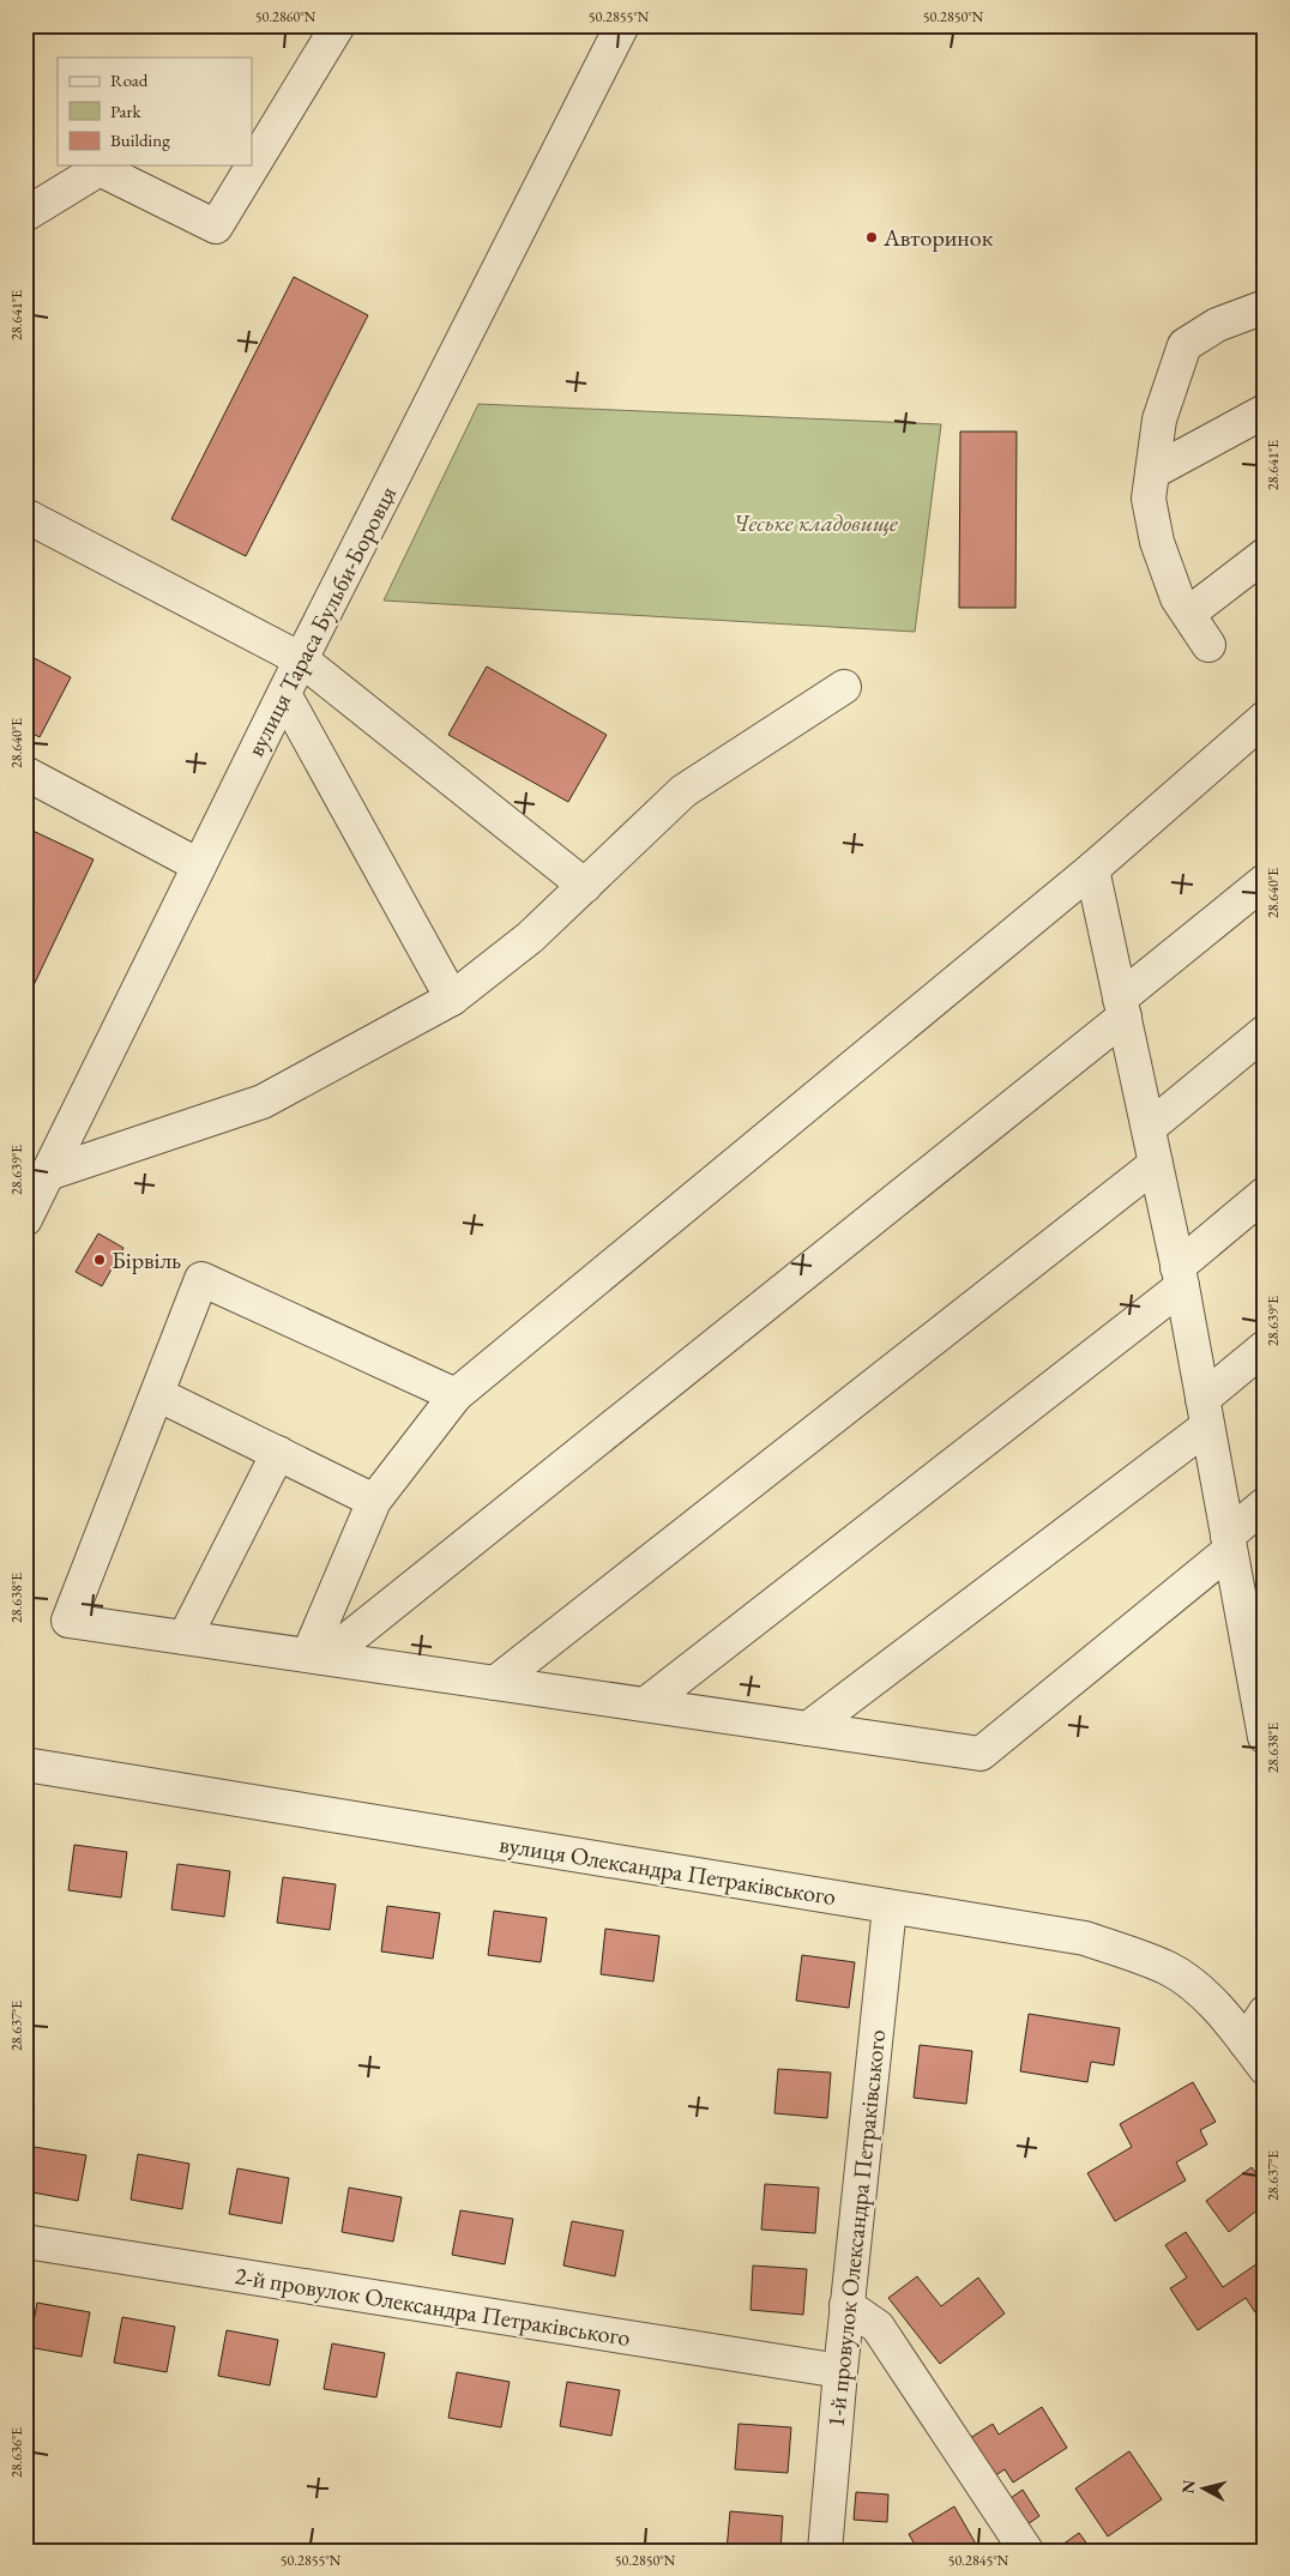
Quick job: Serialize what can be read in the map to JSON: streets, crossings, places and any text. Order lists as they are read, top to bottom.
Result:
{
  "streets": {
    "street": [
      "вулиця Тараса Бульби-Боровця",
      "вулиця Олександра Петраківського",
      "1-й провулок Олександра Петраківського",
      "2-й провулок Олександра Петраківського"
    ]
  },
  "crossings": [
    ["вулиця Олександра Петраківського", "1-й провулок Олександра Петраківського"],
    ["1-й провулок Олександра Петраківського", "2-й провулок Олександра Петраківського"]
  ],
  "parks": ["Чеське кладовище"],
  "places": ["Авторинок", "Бірвіль"],
  "legend": ["Road", "Park", "Building"],
  "north": "left",
  "coordinates": [
    "50.2860°N",
    "50.2855°N",
    "50.2850°N",
    "28.641°E",
    "28.640°E",
    "28.639°E",
    "28.638°E",
    "28.637°E",
    "28.636°E",
    "50.2845°N"
  ]
}
